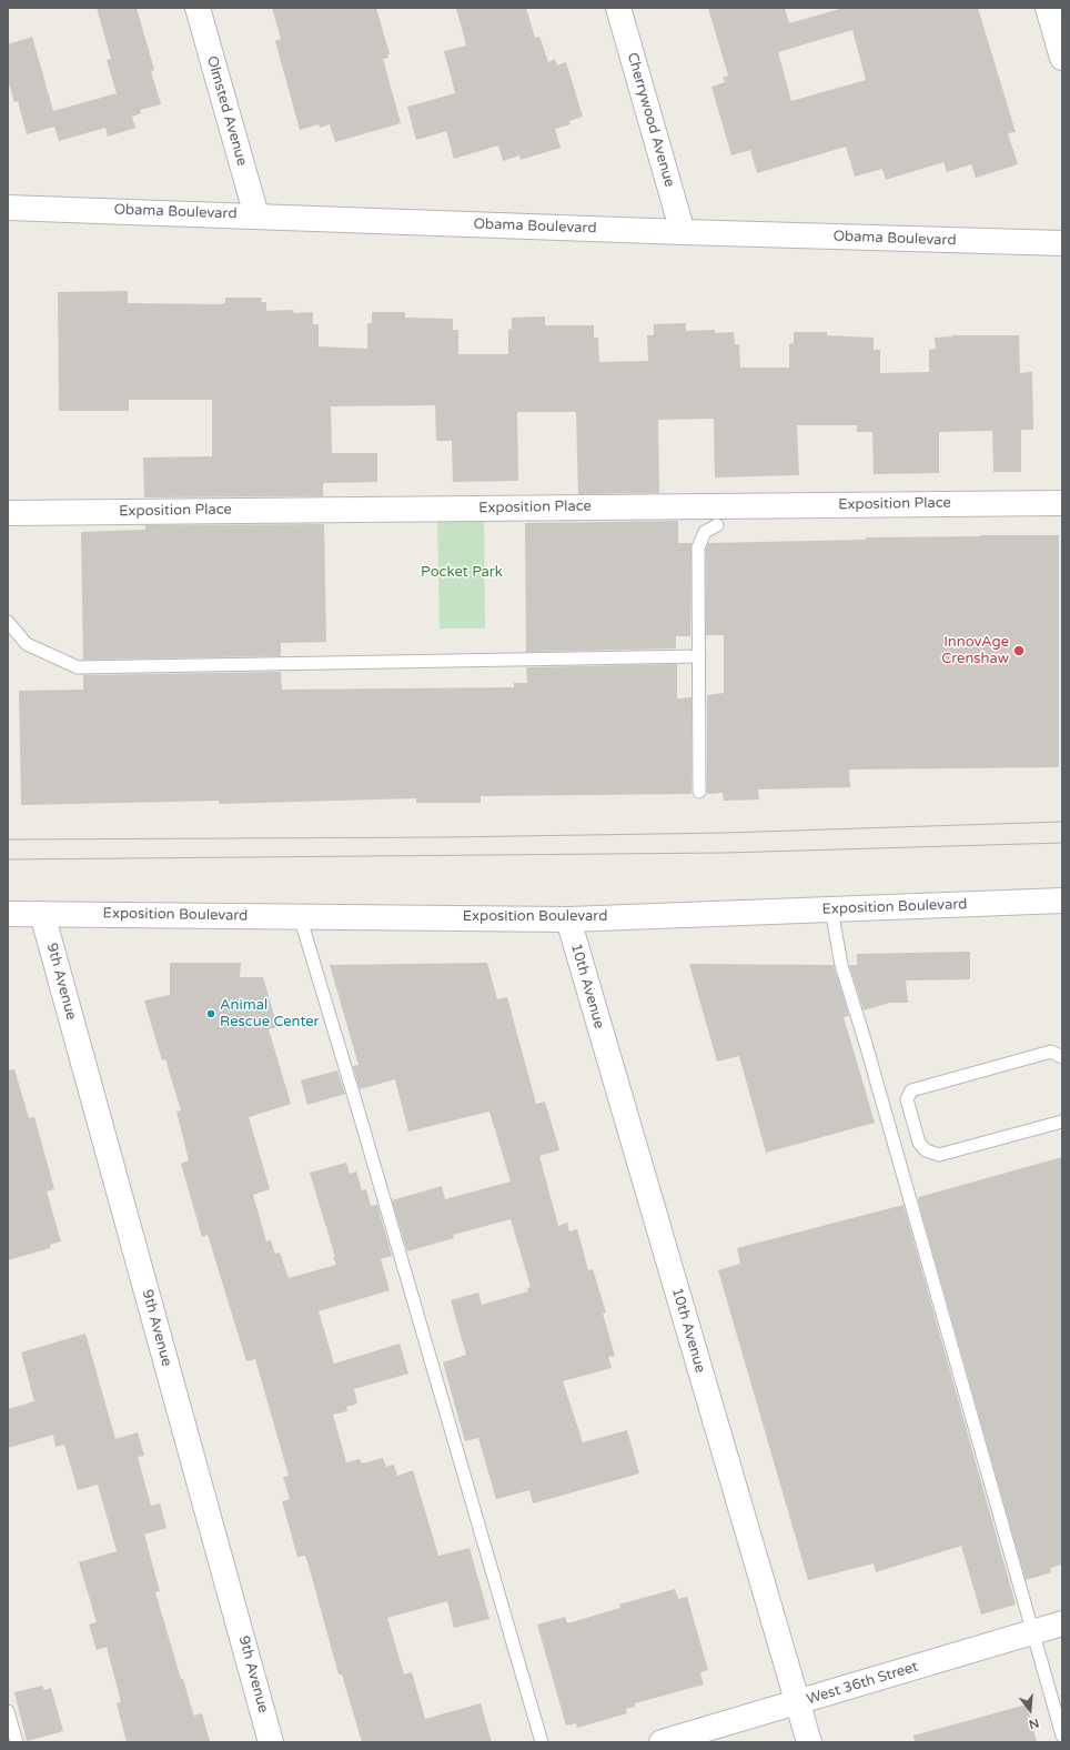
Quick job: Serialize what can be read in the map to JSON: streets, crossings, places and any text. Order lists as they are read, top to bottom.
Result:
{
  "streets": {
    "street": [
      "Olmsted Avenue",
      "Cherrywood Avenue",
      "Obama Boulevard",
      "Exposition Place",
      "Exposition Boulevard",
      "9th Avenue",
      "10th Avenue",
      "West 36th Street"
    ]
  },
  "crossings": [
    ["Olmsted Avenue", "Obama Boulevard"],
    ["Cherrywood Avenue", "Obama Boulevard"],
    ["Exposition Boulevard", "9th Avenue"],
    ["Exposition Boulevard", "10th Avenue"],
    ["10th Avenue", "West 36th Street"]
  ],
  "parks": ["Pocket Park"],
  "places": ["InnovAge Crenshaw", "Animal Rescue Center"],
  "north": "bottom"
}
